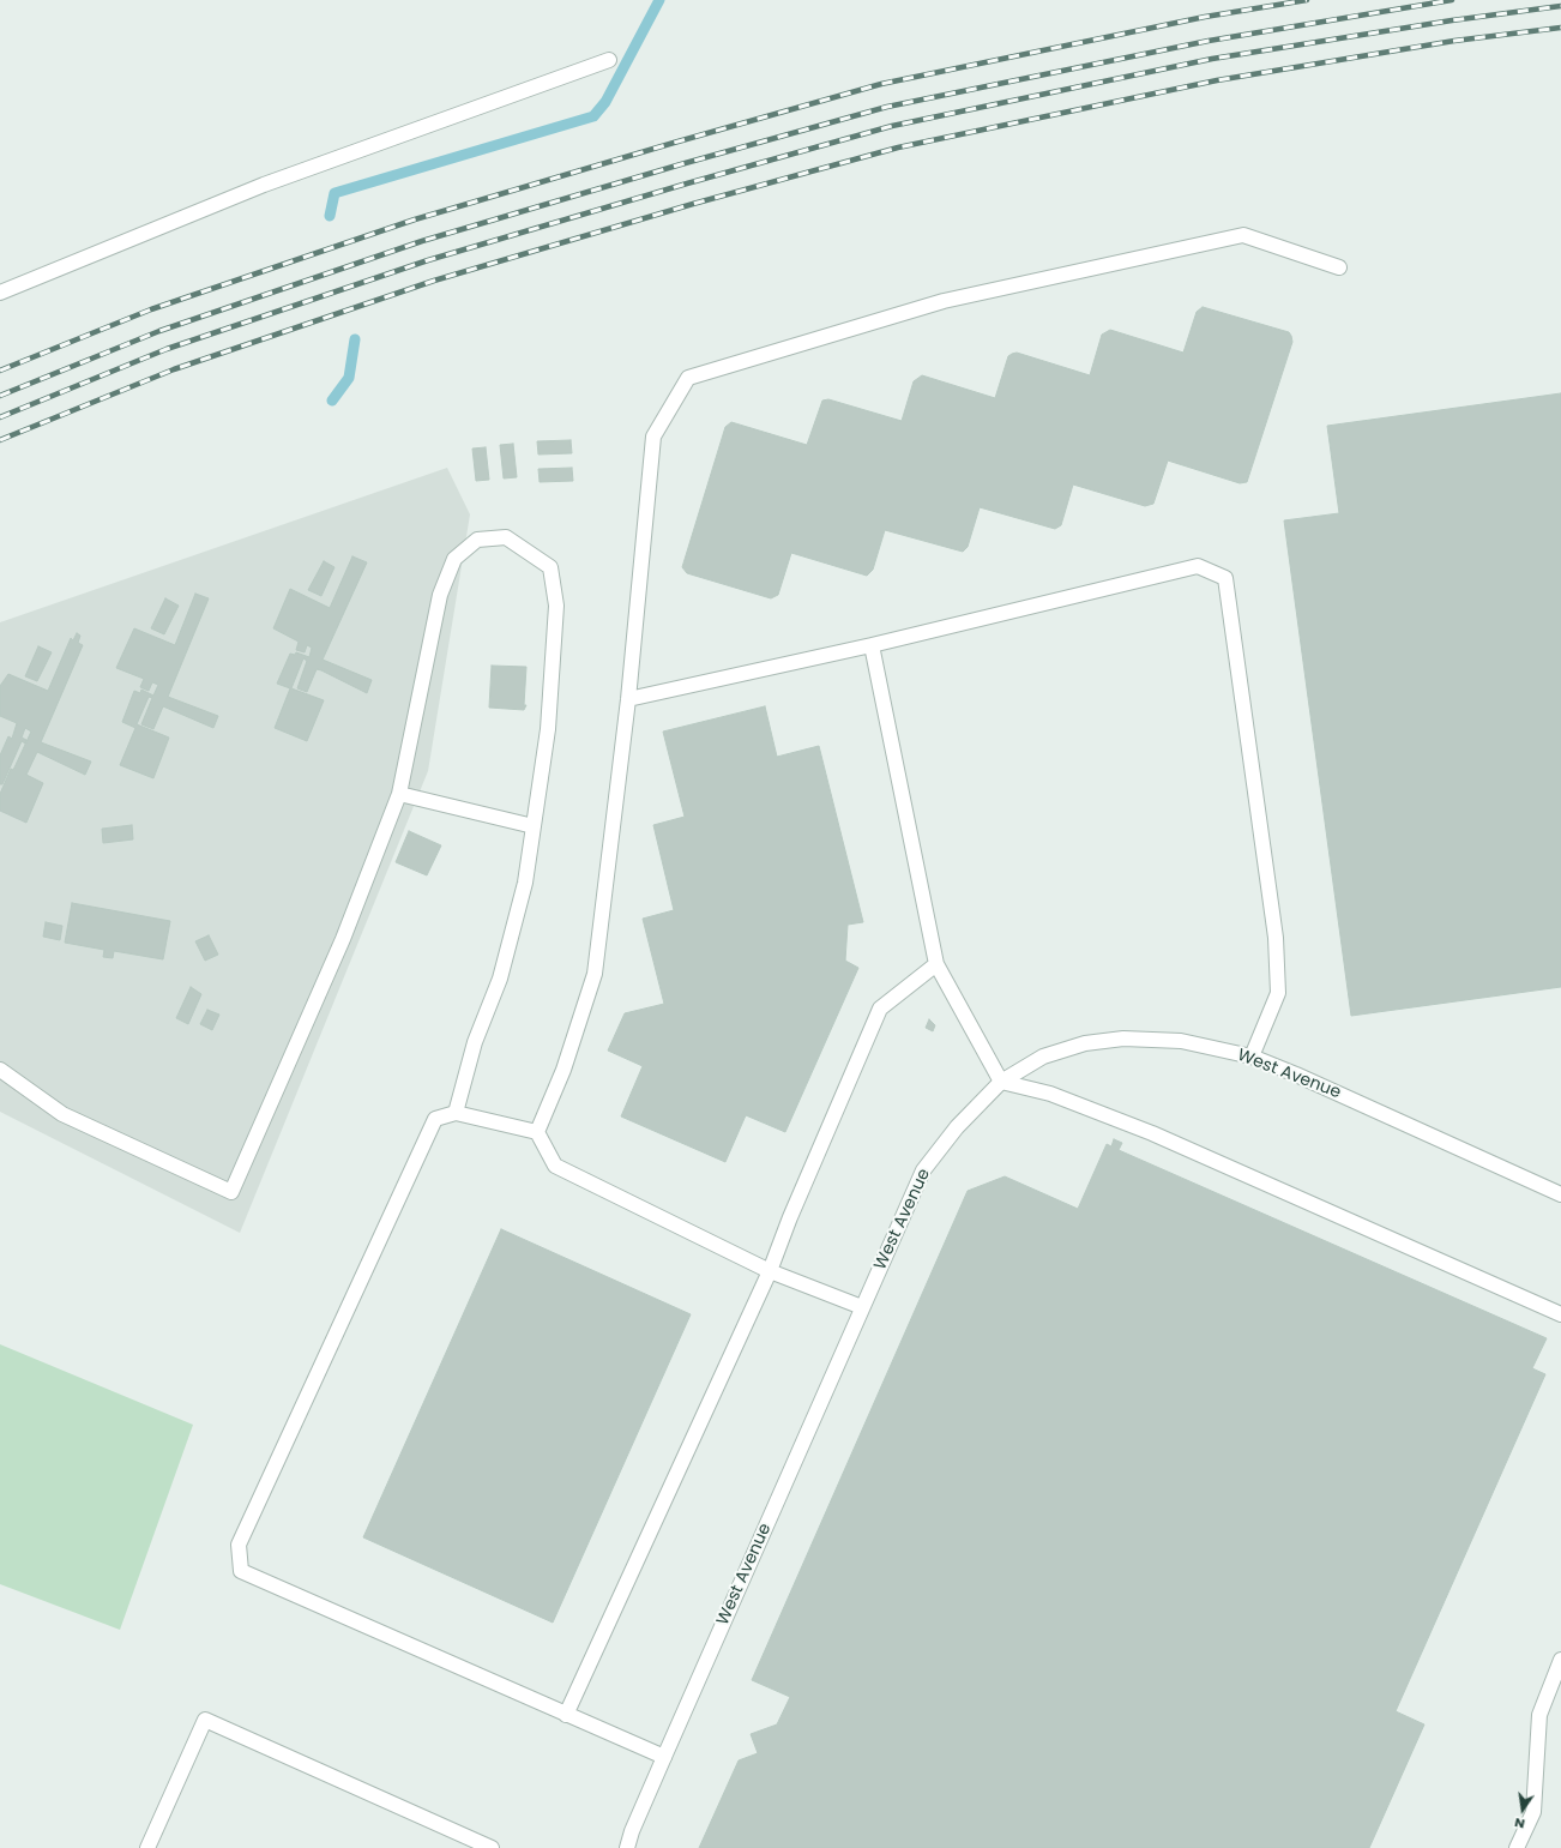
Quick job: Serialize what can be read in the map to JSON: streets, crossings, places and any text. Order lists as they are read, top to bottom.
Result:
{
  "streets": {
    "street": ["West Avenue"]
  },
  "north": "bottom"
}
